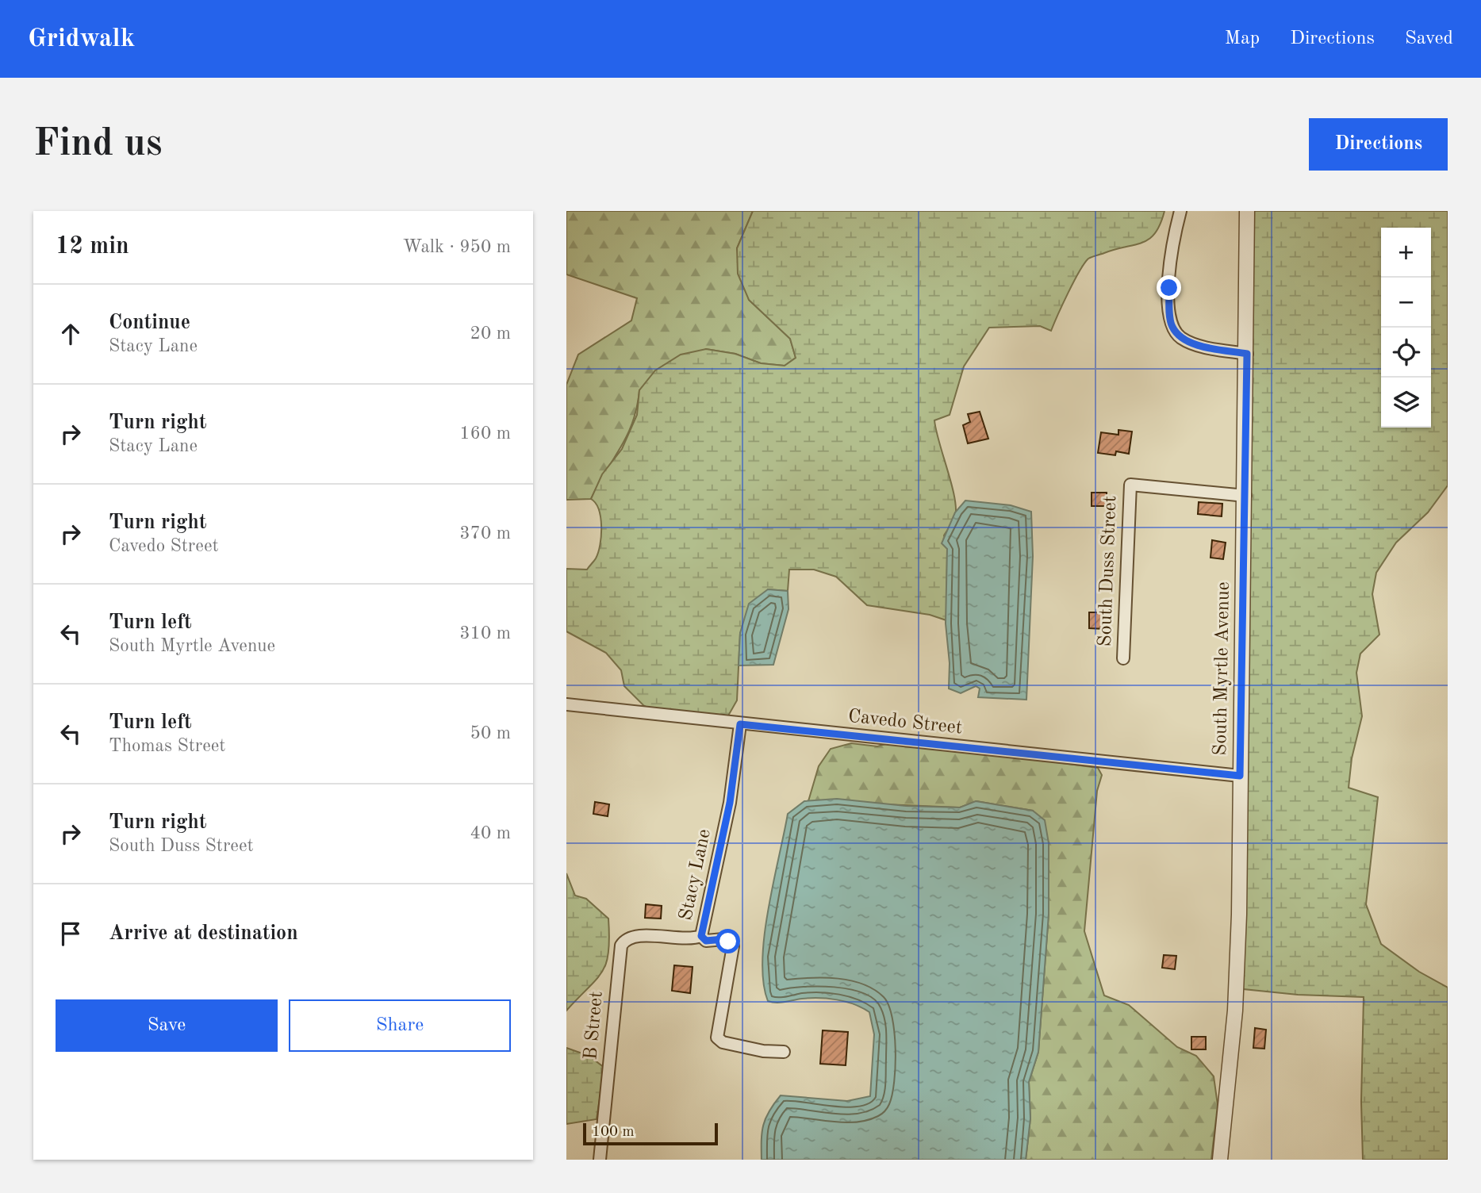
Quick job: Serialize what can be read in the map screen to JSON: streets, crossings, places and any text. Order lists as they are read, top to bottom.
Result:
{
  "streets": {
    "street": [
      "South Duss Street",
      "South Myrtle Avenue",
      "Cavedo Street",
      "Stacy Lane",
      "B Street"
    ]
  },
  "crossings": [
    ["South Duss Street", "South Myrtle Avenue"],
    ["South Myrtle Avenue", "Cavedo Street"],
    ["Cavedo Street", "Stacy Lane"],
    ["Stacy Lane", "B Street"]
  ],
  "scale_bar": "100 m",
  "page": {
    "header": "Gridwalk",
    "nav": ["Map", "Directions", "Saved"],
    "buttons": [
      "Directions",
      ["Save", "Share"]
    ],
    "title": "Find us",
    "heading": ["12 min", "Walk · 950 m"],
    "map_buttons": ["+", "−"],
    "list": [
      ["Continue", "Stacy Lane", "20 m"],
      ["Turn right", "Stacy Lane", "160 m"],
      ["Turn right", "Cavedo Street", "370 m"],
      ["Turn left", "South Myrtle Avenue", "310 m"],
      ["Turn left", "Thomas Street", "50 m"],
      ["Turn right", "South Duss Street", "40 m"],
      "Arrive at destination"
    ],
    "scale": "100 m"
  }
}
